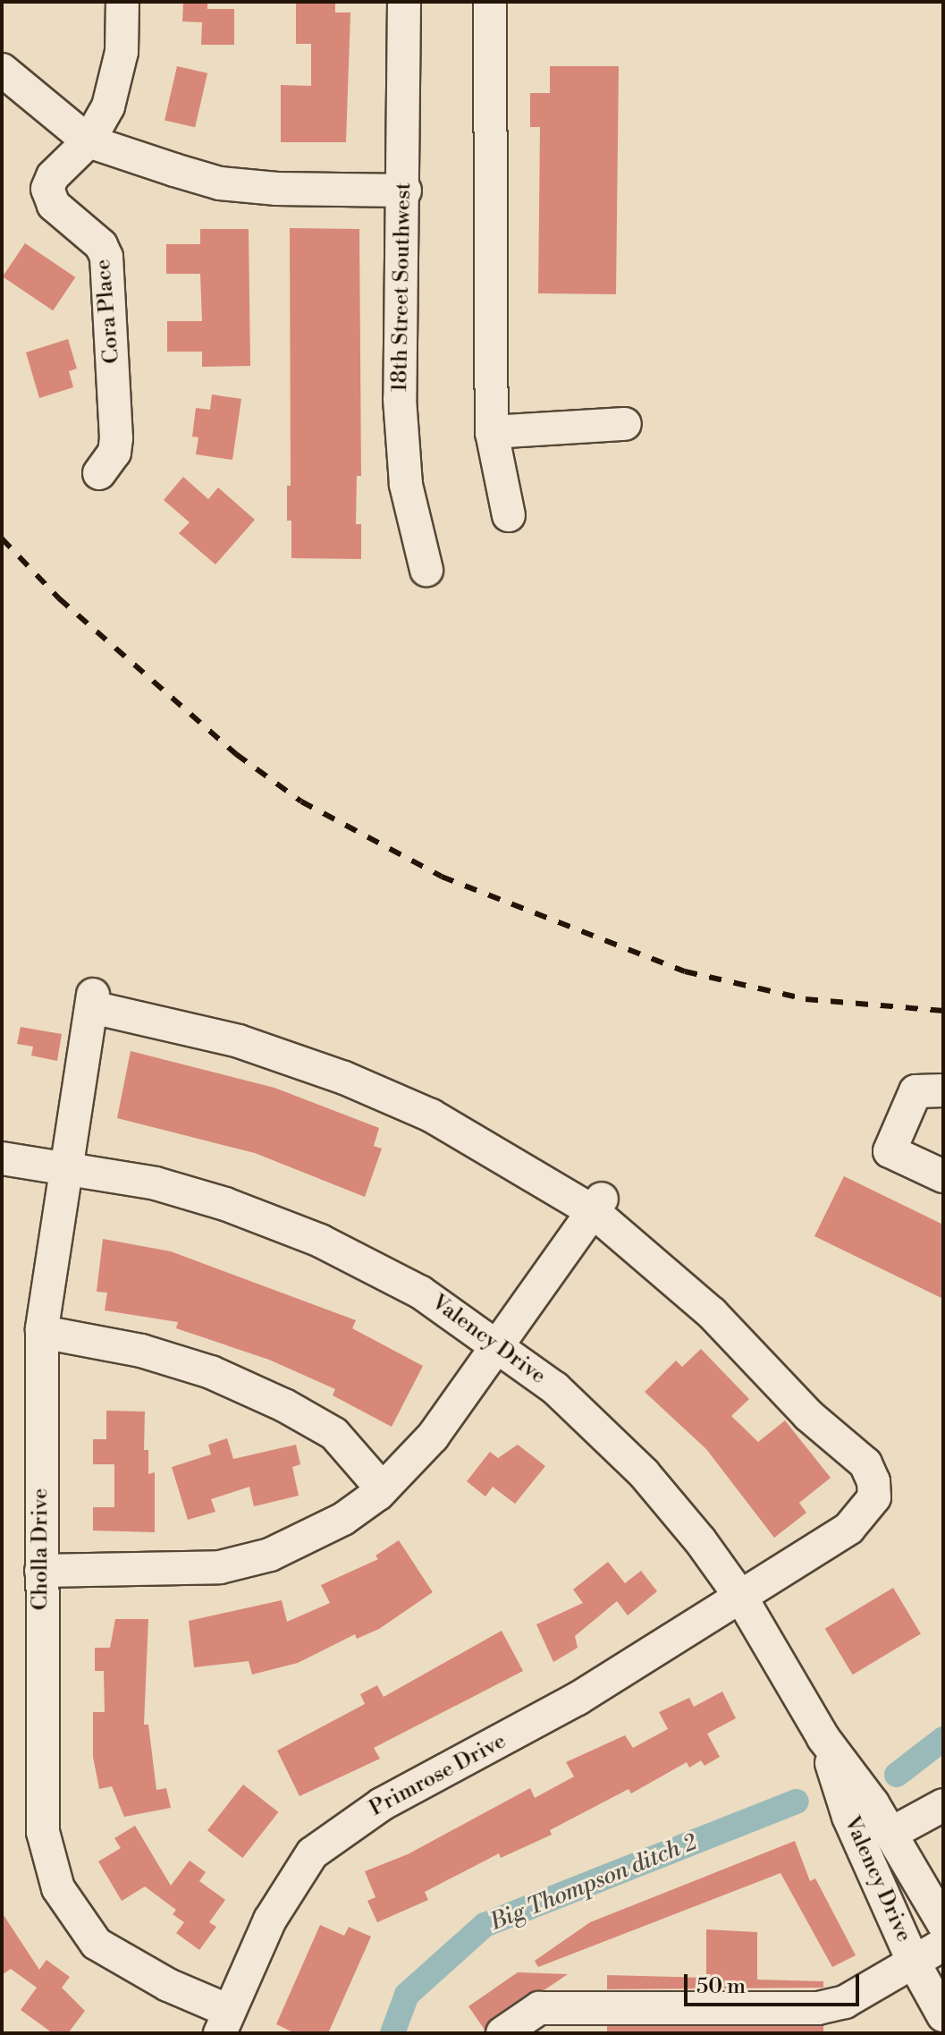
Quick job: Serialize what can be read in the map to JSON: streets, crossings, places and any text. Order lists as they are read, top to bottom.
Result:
{
  "streets": {
    "street": [
      "18th Street Southwest",
      "Cora Place",
      "Valency Drive",
      "Cholla Drive",
      "Primrose Drive"
    ]
  },
  "crossings": [
    ["Valency Drive", "Cholla Drive"],
    ["Valency Drive", "Primrose Drive"],
    ["Cholla Drive", "Primrose Drive"]
  ],
  "water": ["Big Thompson ditch 2"],
  "scale_bar": "50 m"
}
